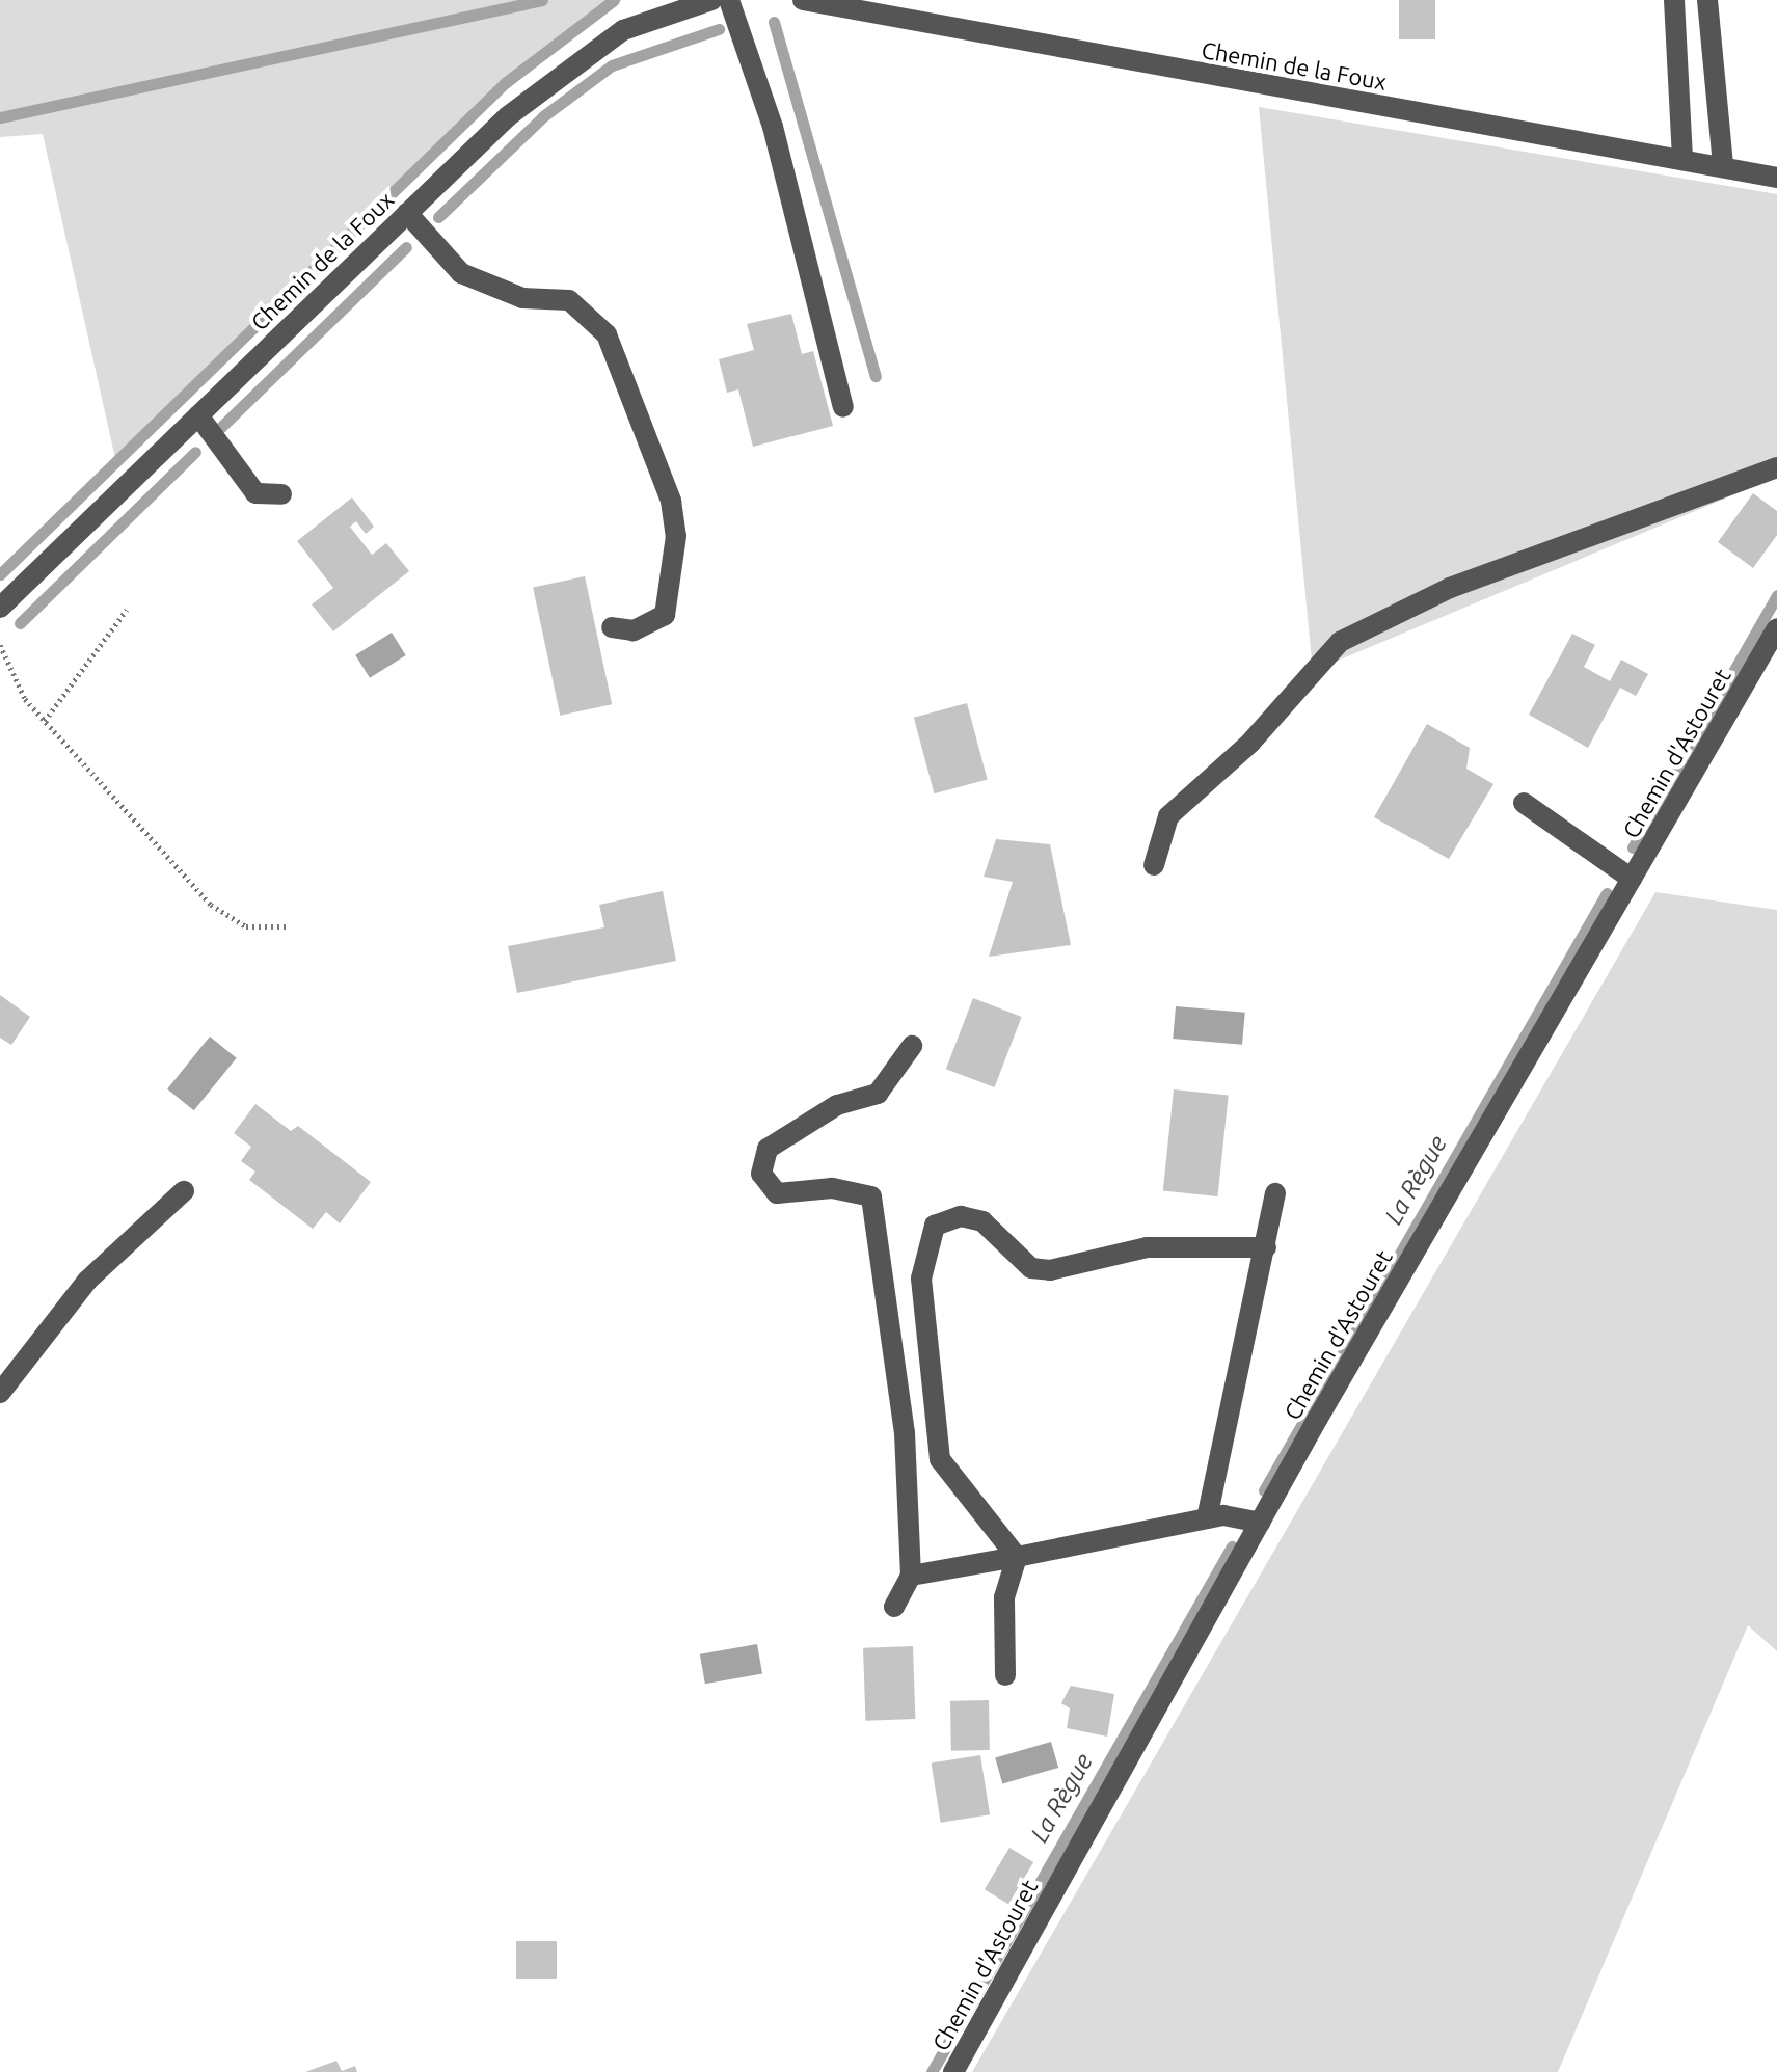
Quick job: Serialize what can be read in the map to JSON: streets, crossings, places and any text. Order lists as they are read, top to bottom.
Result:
{
  "streets": {
    "street": ["Chemin de la Foux", "Chemin d'Astouret"]
  },
  "water": ["La Règue"]
}
